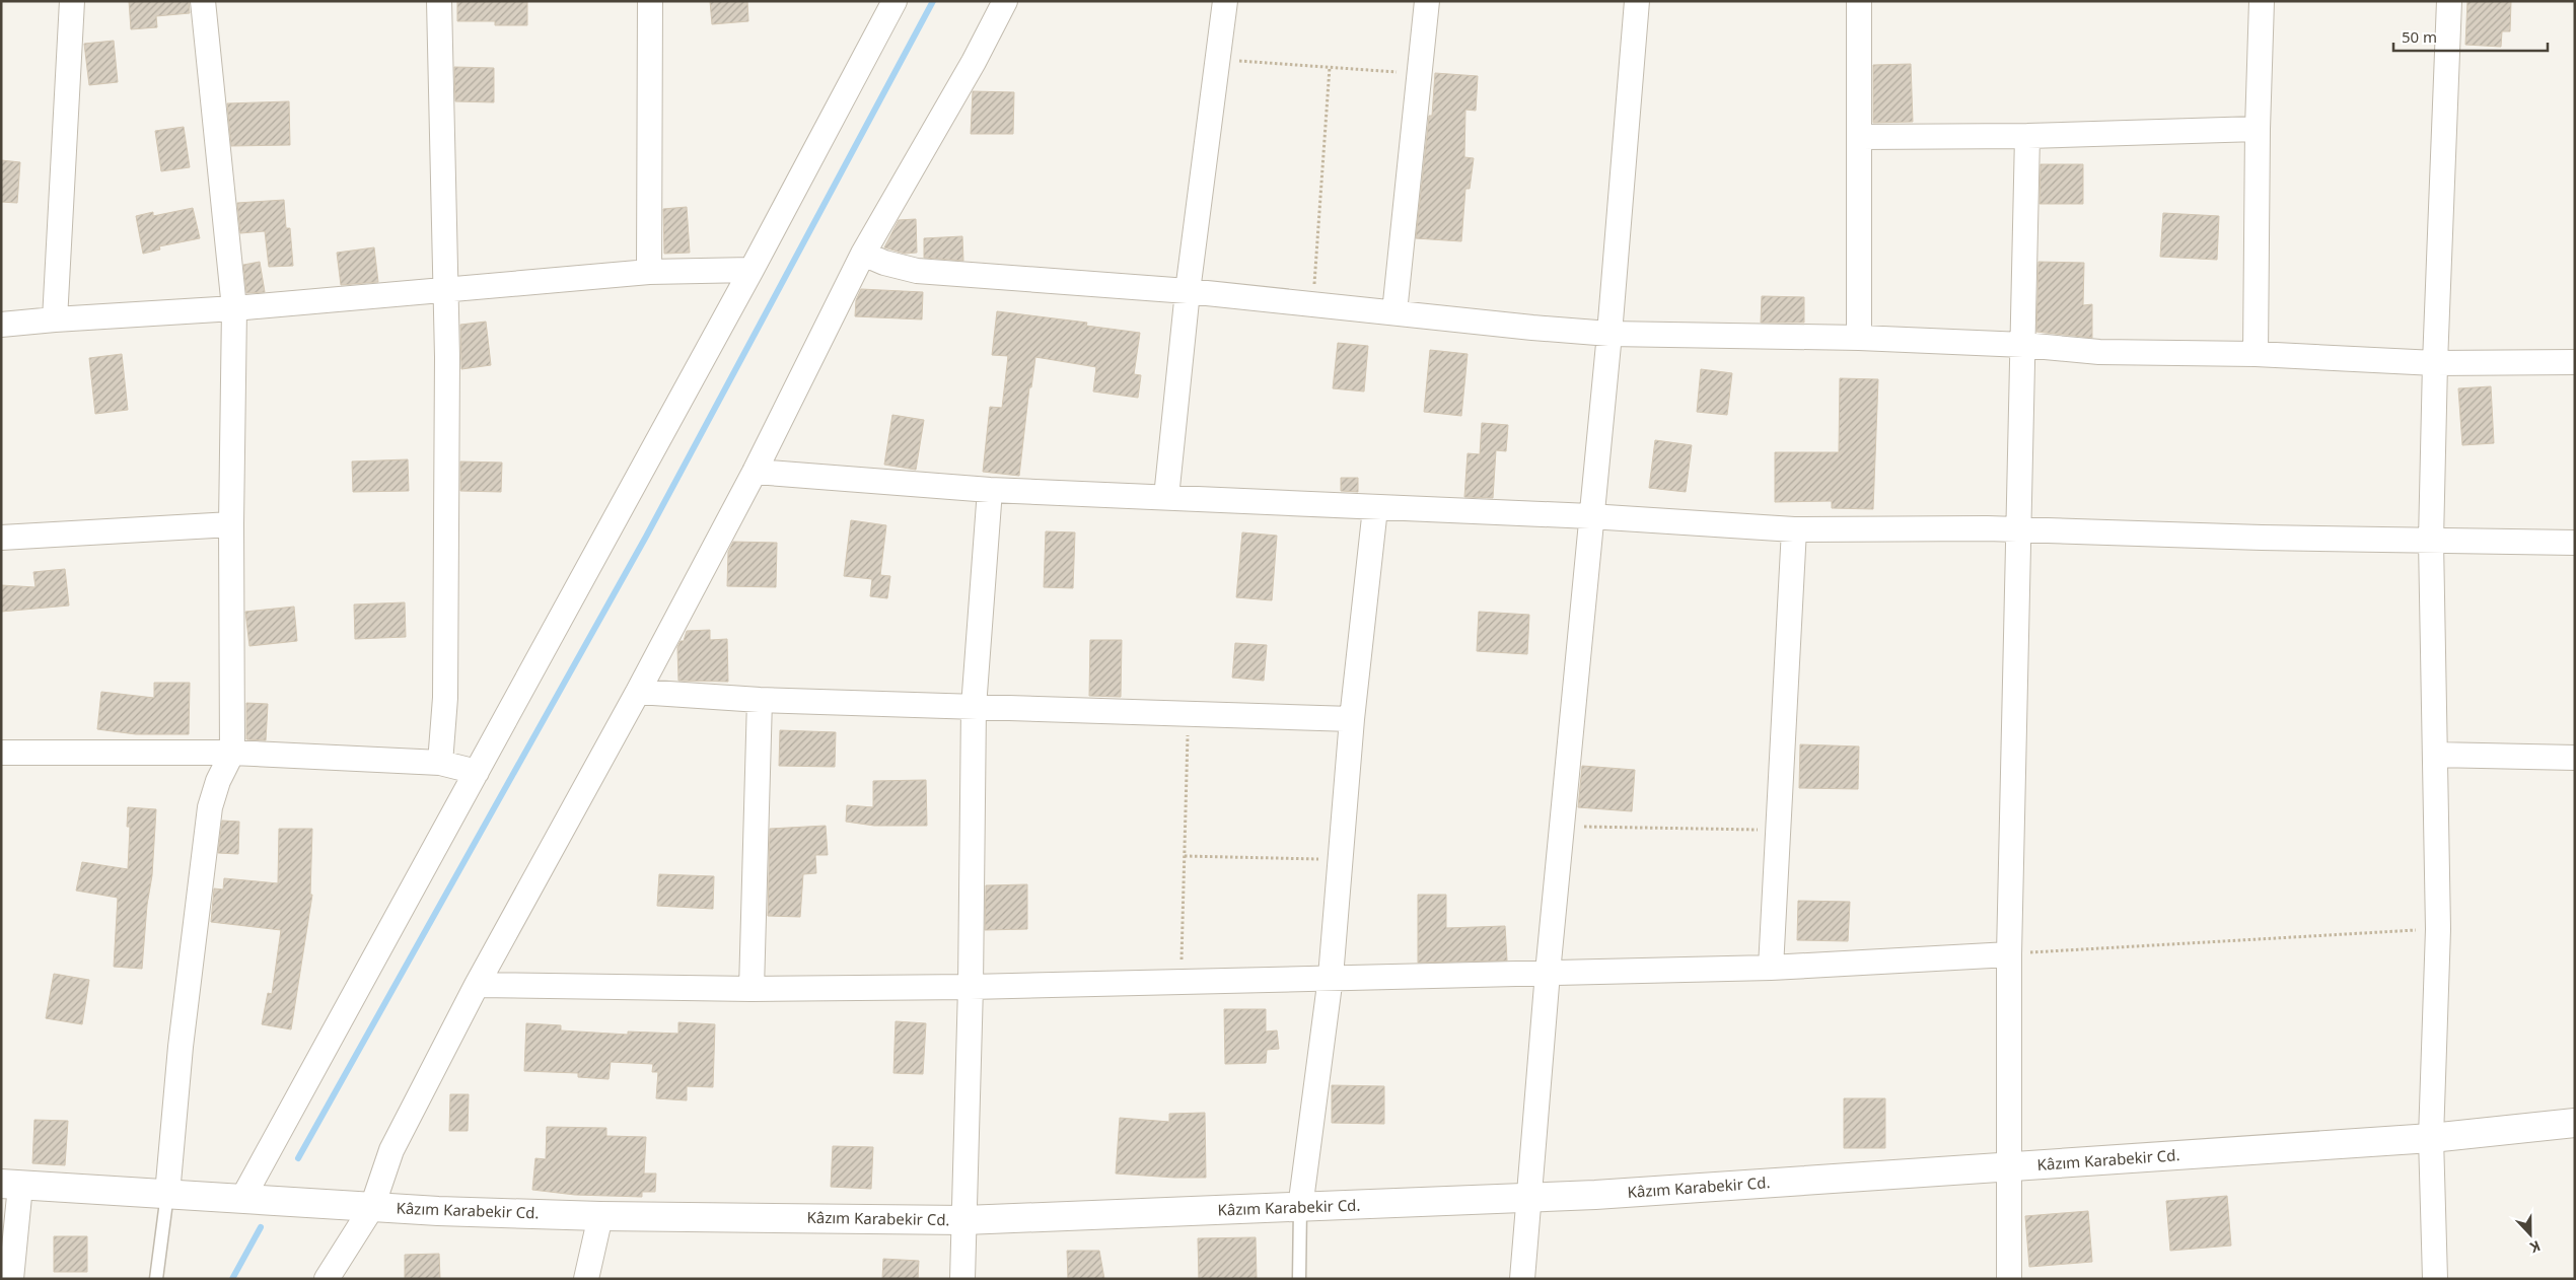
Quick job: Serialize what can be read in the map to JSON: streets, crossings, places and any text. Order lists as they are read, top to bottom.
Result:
{
  "streets": {
    "street": ["Kâzım Karabekir Cd."]
  },
  "scale_bar": "50 m",
  "north": "bottom"
}
